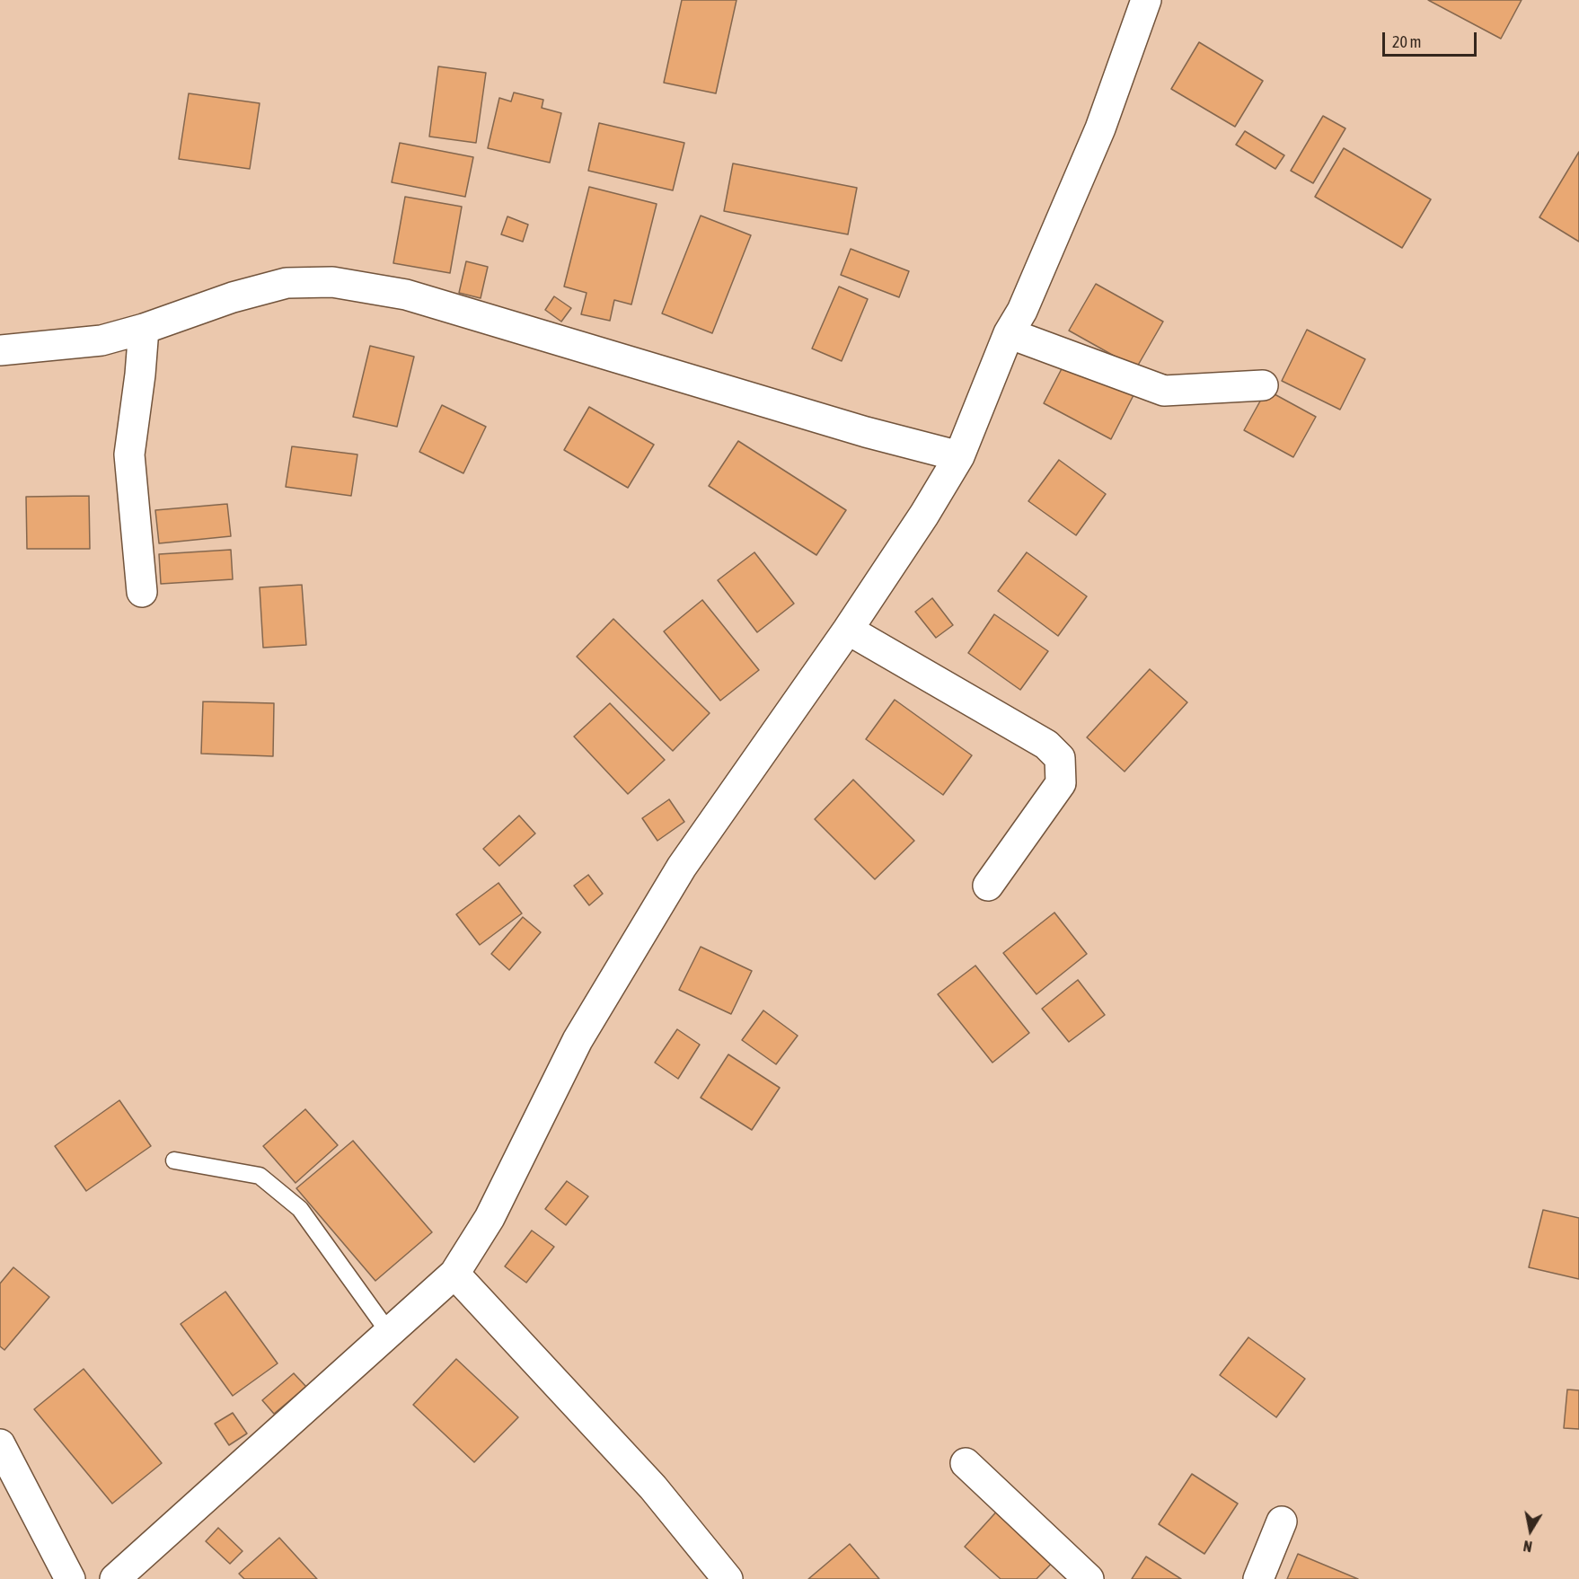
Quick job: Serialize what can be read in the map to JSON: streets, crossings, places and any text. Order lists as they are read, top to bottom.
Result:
{
  "scale_bar": "20 m",
  "north": "bottom"
}
